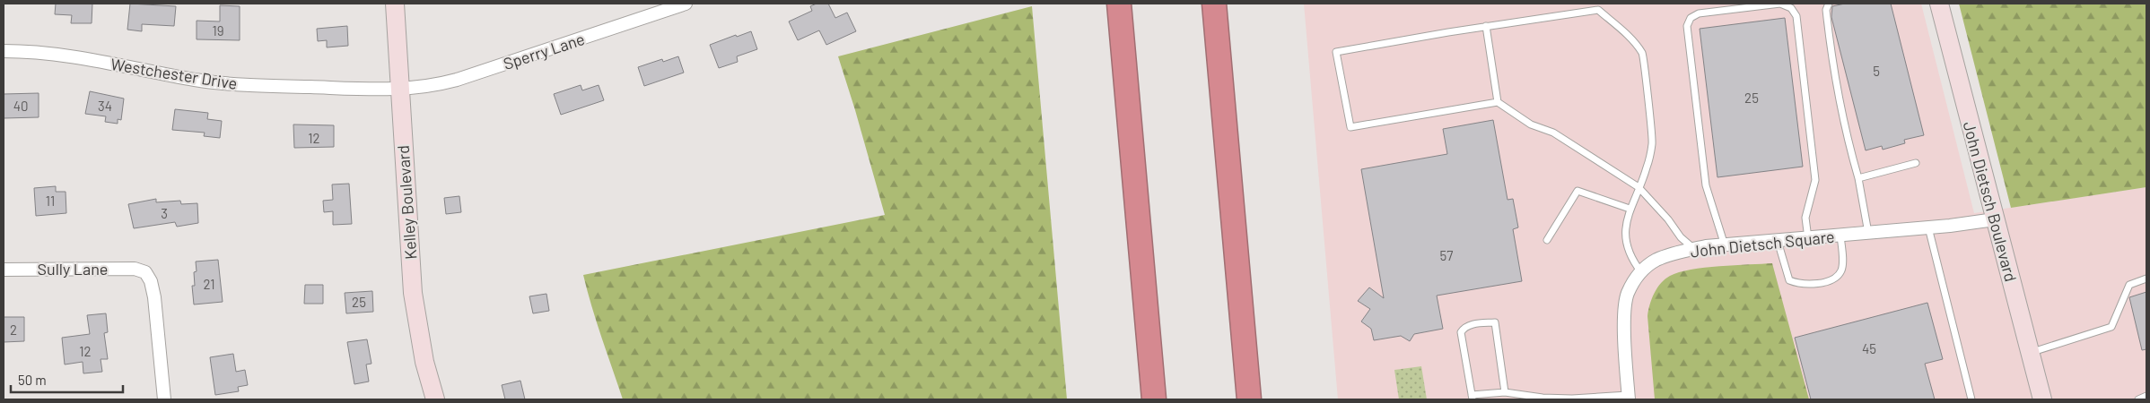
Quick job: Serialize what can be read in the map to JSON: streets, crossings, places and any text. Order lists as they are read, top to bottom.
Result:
{
  "streets": {
    "street": [
      "Sperry Lane",
      "Westchester Drive",
      "John Dietsch Boulevard",
      "Kelley Boulevard",
      "John Dietsch Square",
      "Sully Lane"
    ]
  },
  "crossings": [
    ["Sperry Lane", "Westchester Drive"],
    ["Sperry Lane", "Kelley Boulevard"],
    ["Westchester Drive", "Kelley Boulevard"],
    ["John Dietsch Boulevard", "John Dietsch Square"]
  ],
  "house_numbers": [
    "19",
    "5",
    "25",
    "40",
    "34",
    "12",
    "11",
    "3",
    "57",
    "21",
    "25",
    "2",
    "45",
    "12"
  ],
  "scale_bar": "50 m"
}
